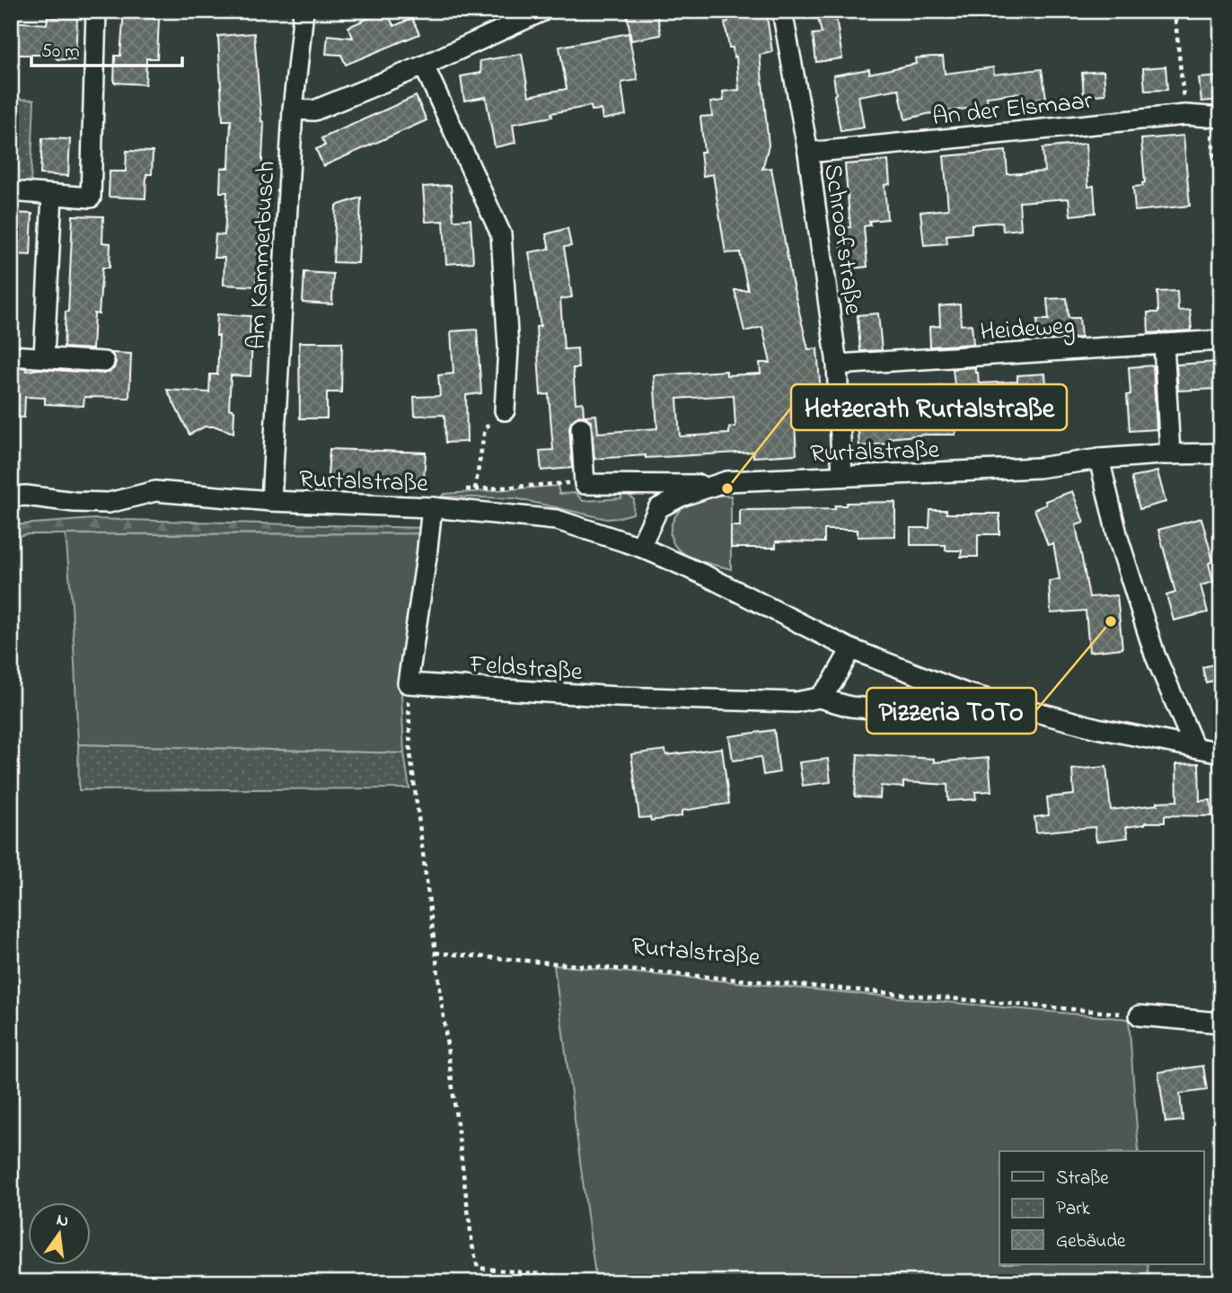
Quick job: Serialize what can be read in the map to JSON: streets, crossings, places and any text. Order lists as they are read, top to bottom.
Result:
{
  "streets": {
    "street": [
      "An der Elsmaar",
      "Schroofstraße",
      "Am Kammerbusch",
      "Heideweg",
      "Rurtalstraße",
      "Feldstraße"
    ]
  },
  "crossings": [
    ["An der Elsmaar", "Schroofstraße"],
    ["Schroofstraße", "Heideweg"],
    ["Schroofstraße", "Rurtalstraße"],
    ["Am Kammerbusch", "Rurtalstraße"]
  ],
  "places": ["Hetzerath Rurtalstraße", "Pizzeria ToTo"],
  "legend": ["Straße", "Park", "Gebäude"],
  "scale_bar": "50 m",
  "north": "top"
}
